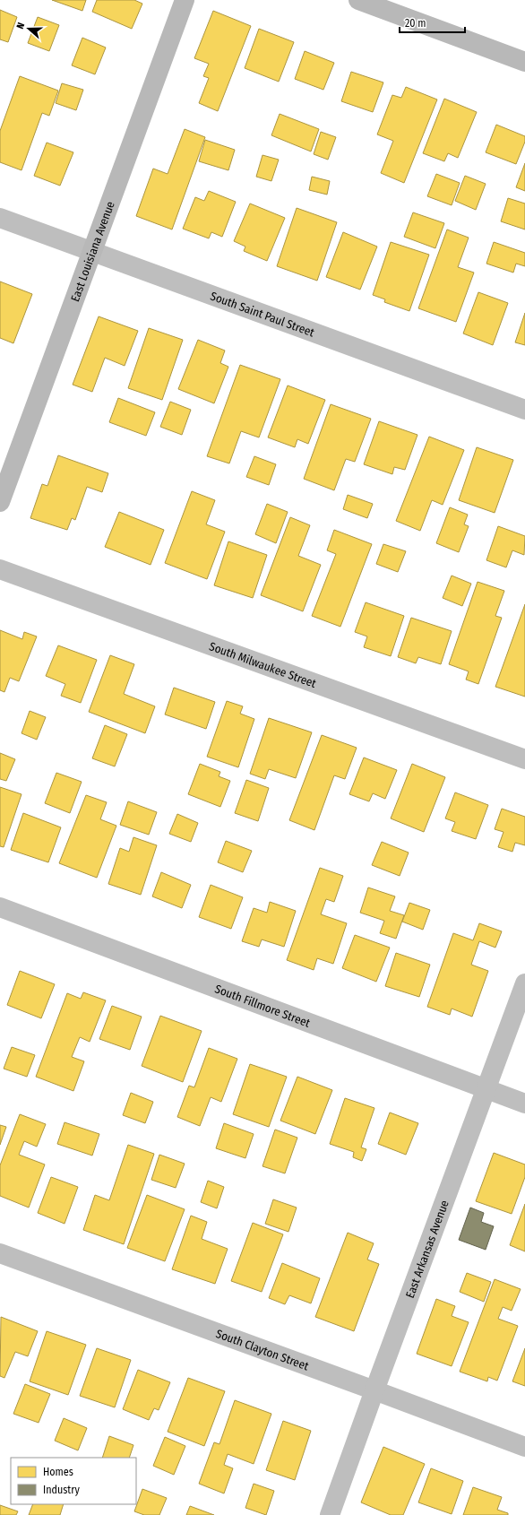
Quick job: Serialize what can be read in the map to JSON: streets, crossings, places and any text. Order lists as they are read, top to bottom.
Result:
{
  "streets": {
    "street": [
      "East Louisiana Avenue",
      "South Saint Paul Street",
      "South Milwaukee Street",
      "South Fillmore Street",
      "East Arkansas Avenue",
      "South Clayton Street"
    ]
  },
  "crossings": [
    ["East Louisiana Avenue", "South Saint Paul Street"],
    ["South Fillmore Street", "East Arkansas Avenue"],
    ["East Arkansas Avenue", "South Clayton Street"]
  ],
  "legend": ["Homes", "Industry"],
  "scale_bar": "20 m",
  "north": "left"
}
